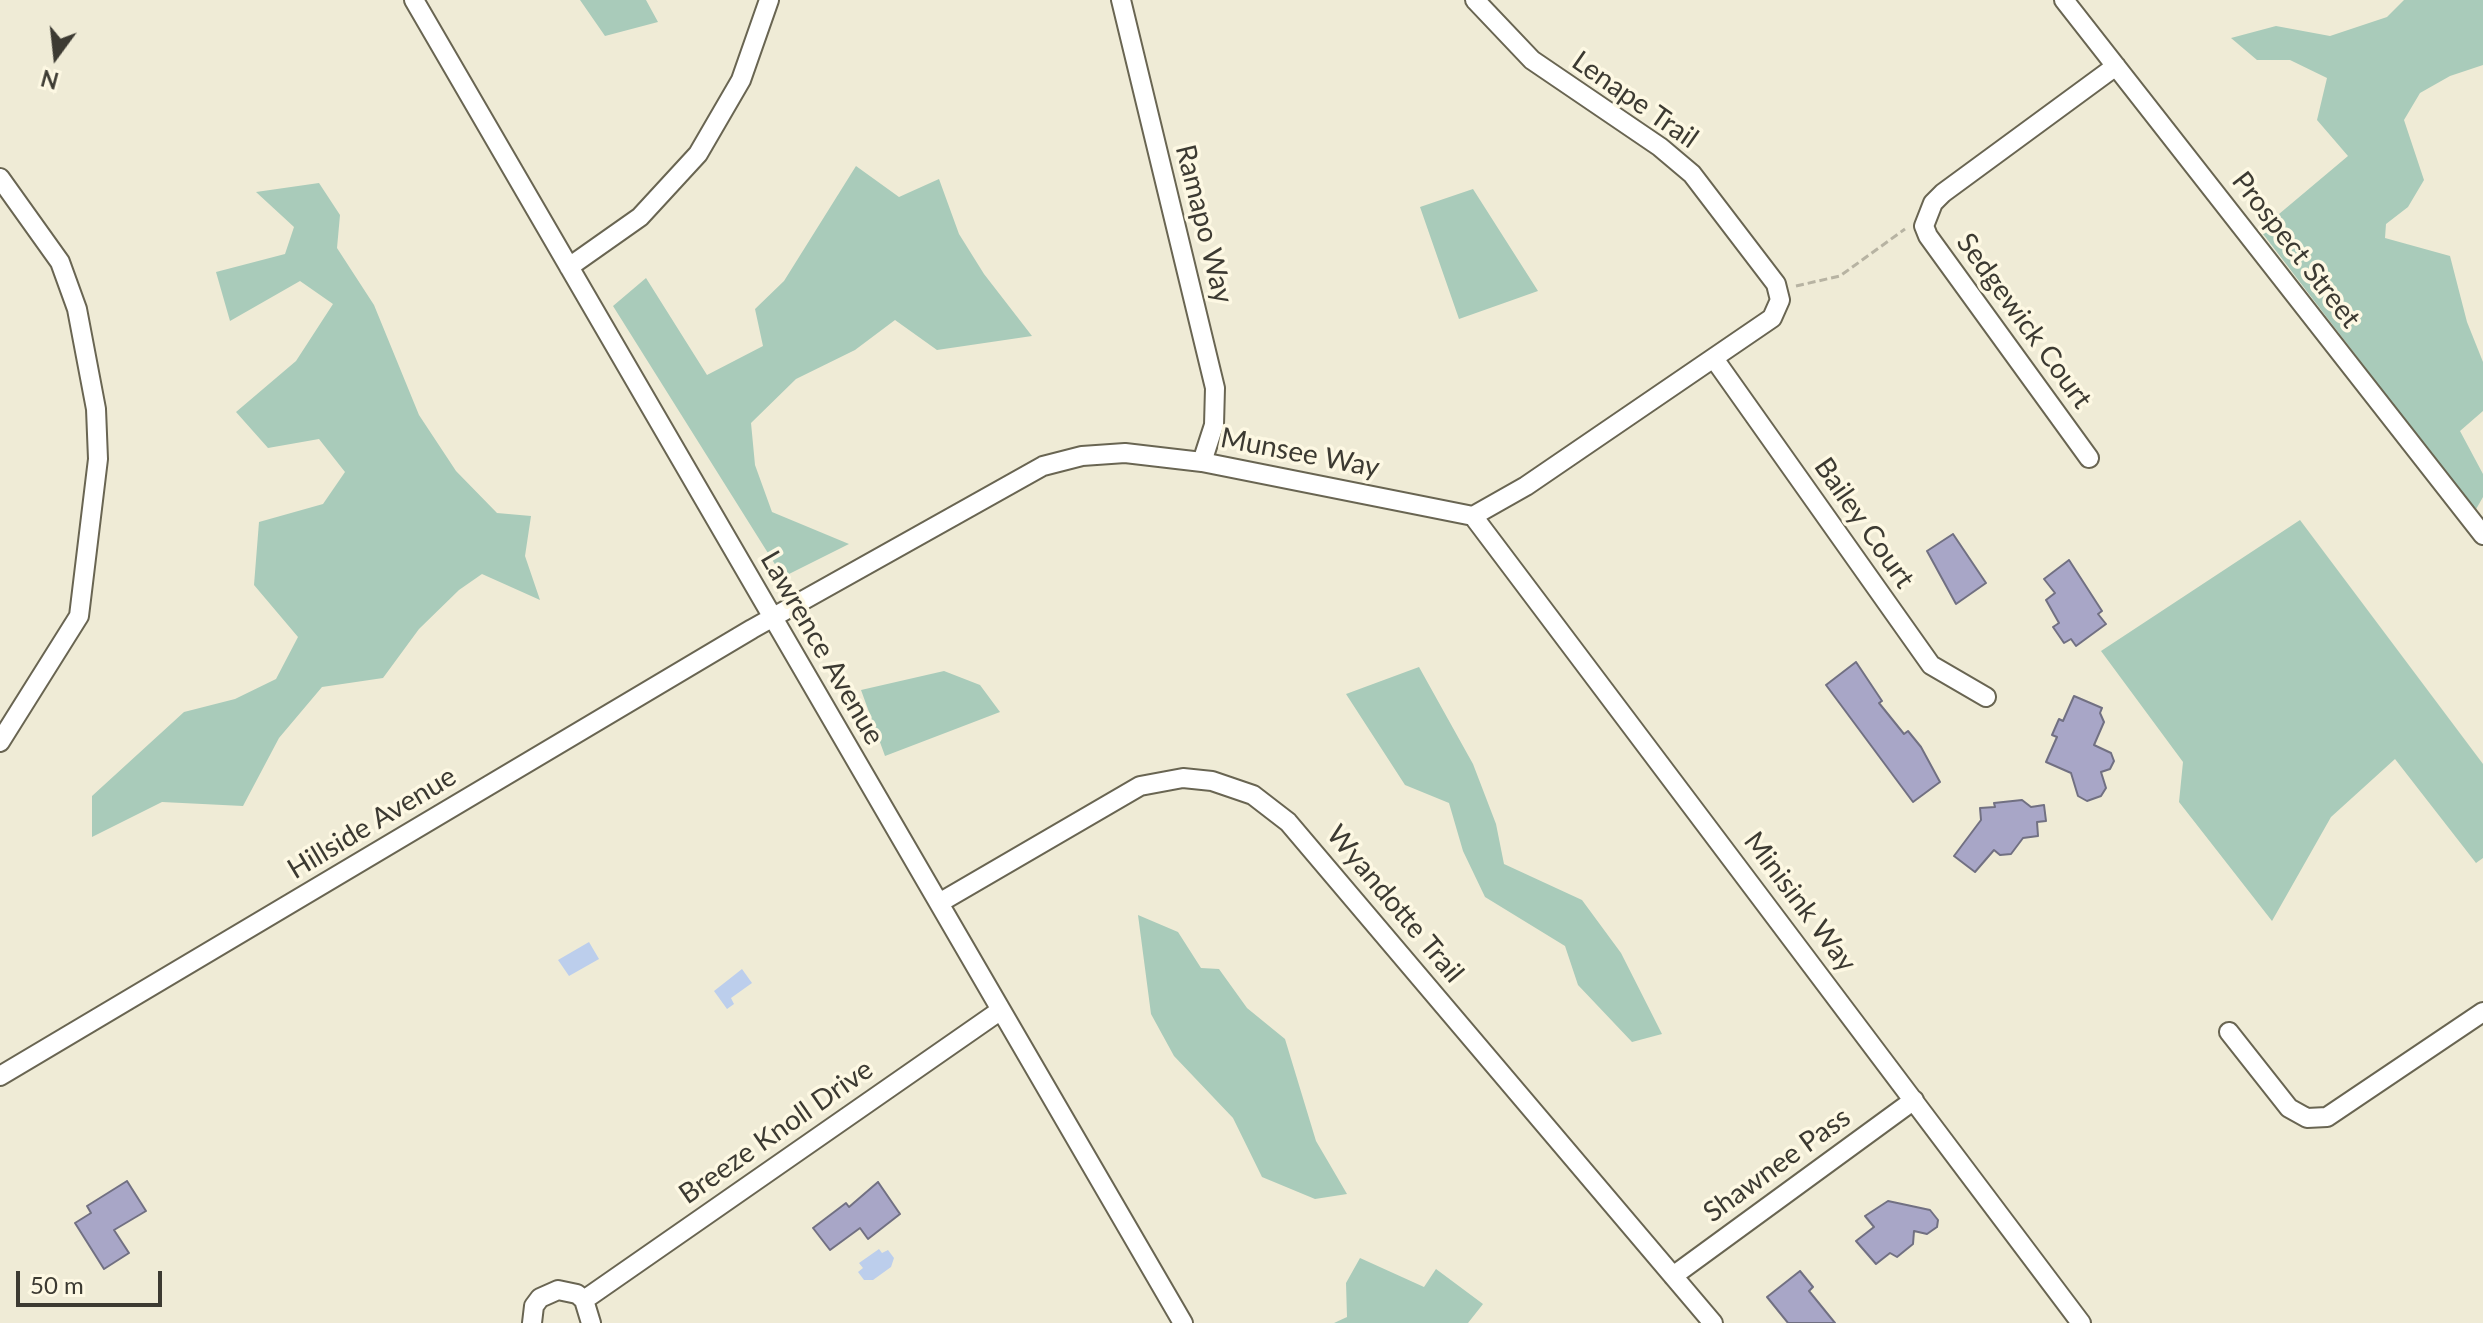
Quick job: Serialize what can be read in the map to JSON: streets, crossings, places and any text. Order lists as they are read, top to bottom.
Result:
{
  "streets": {
    "street": [
      "Lenape Trail",
      "Ramapo Way",
      "Prospect Street",
      "Sedgewick Court",
      "Munsee Way",
      "Bailey Court",
      "Lawrence Avenue",
      "Hillside Avenue",
      "Minisink Way",
      "Wyandotte Trail",
      "Breeze Knoll Drive",
      "Shawnee Pass"
    ]
  },
  "crossings": [
    ["Ramapo Way", "Munsee Way"],
    ["Prospect Street", "Sedgewick Court"],
    ["Munsee Way", "Lawrence Avenue"],
    ["Munsee Way", "Hillside Avenue"],
    ["Munsee Way", "Minisink Way"],
    ["Lawrence Avenue", "Hillside Avenue"],
    ["Lawrence Avenue", "Wyandotte Trail"],
    ["Lawrence Avenue", "Breeze Knoll Drive"],
    ["Minisink Way", "Shawnee Pass"],
    ["Wyandotte Trail", "Shawnee Pass"]
  ],
  "scale_bar": "50 m",
  "north": "bottom"
}
